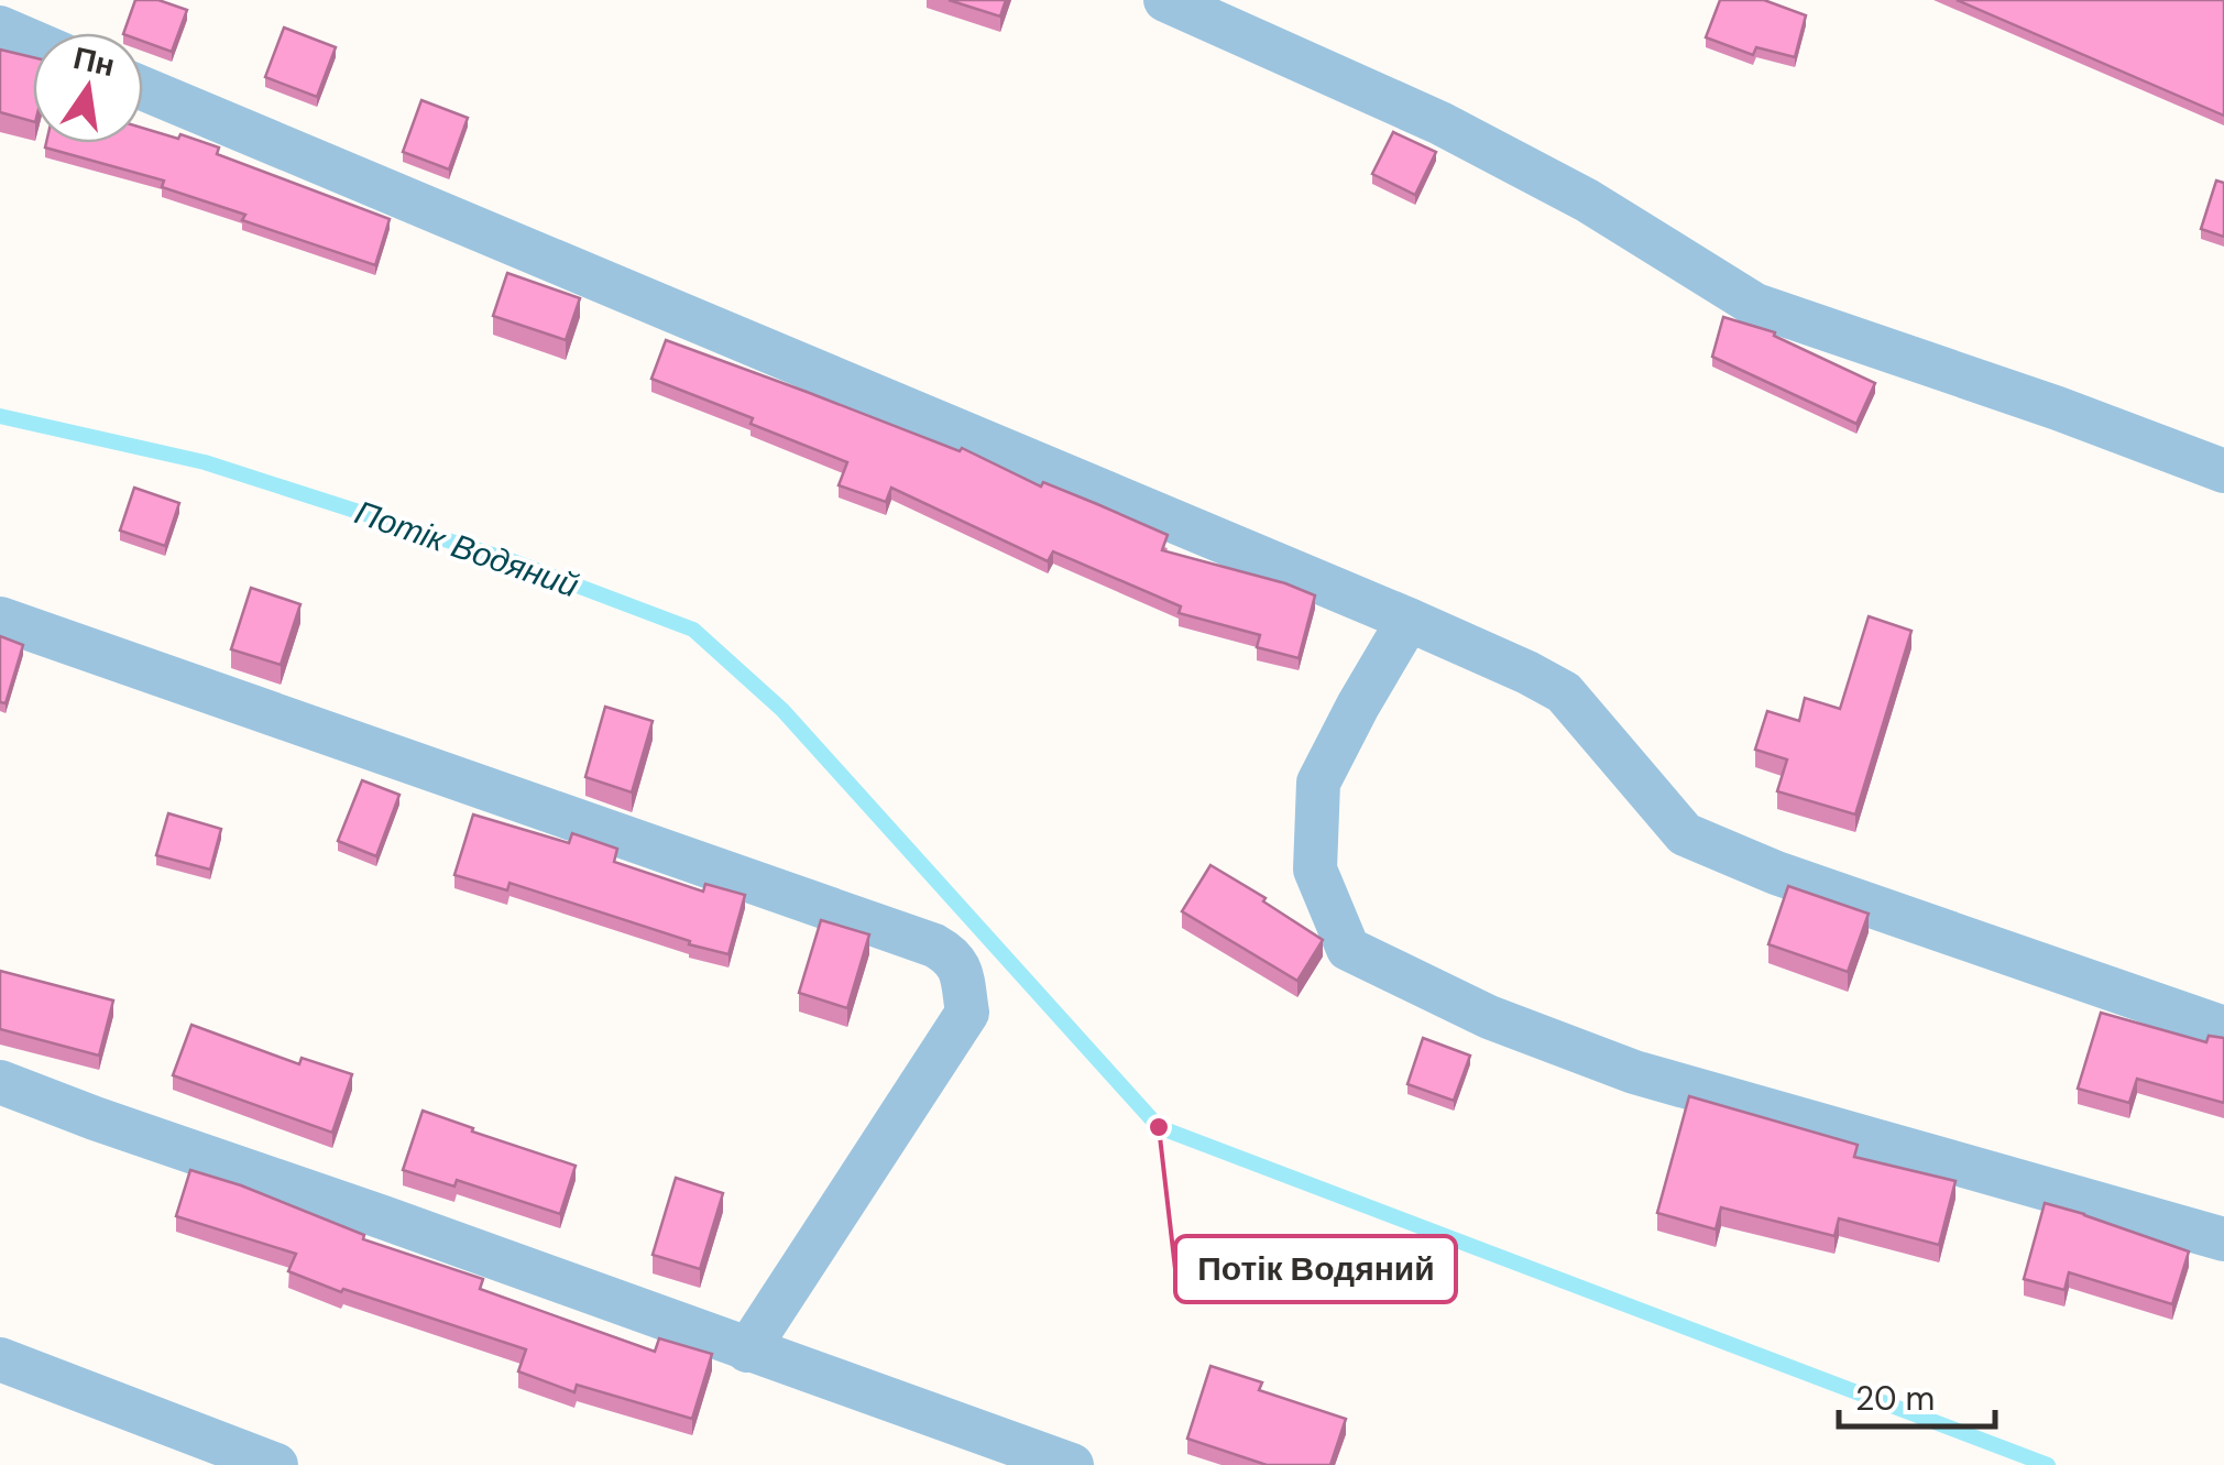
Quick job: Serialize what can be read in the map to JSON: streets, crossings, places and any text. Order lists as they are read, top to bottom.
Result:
{
  "water": ["Потік Водяний"],
  "places": ["Потік Водяний"],
  "scale_bar": "20 m",
  "north": "top"
}
